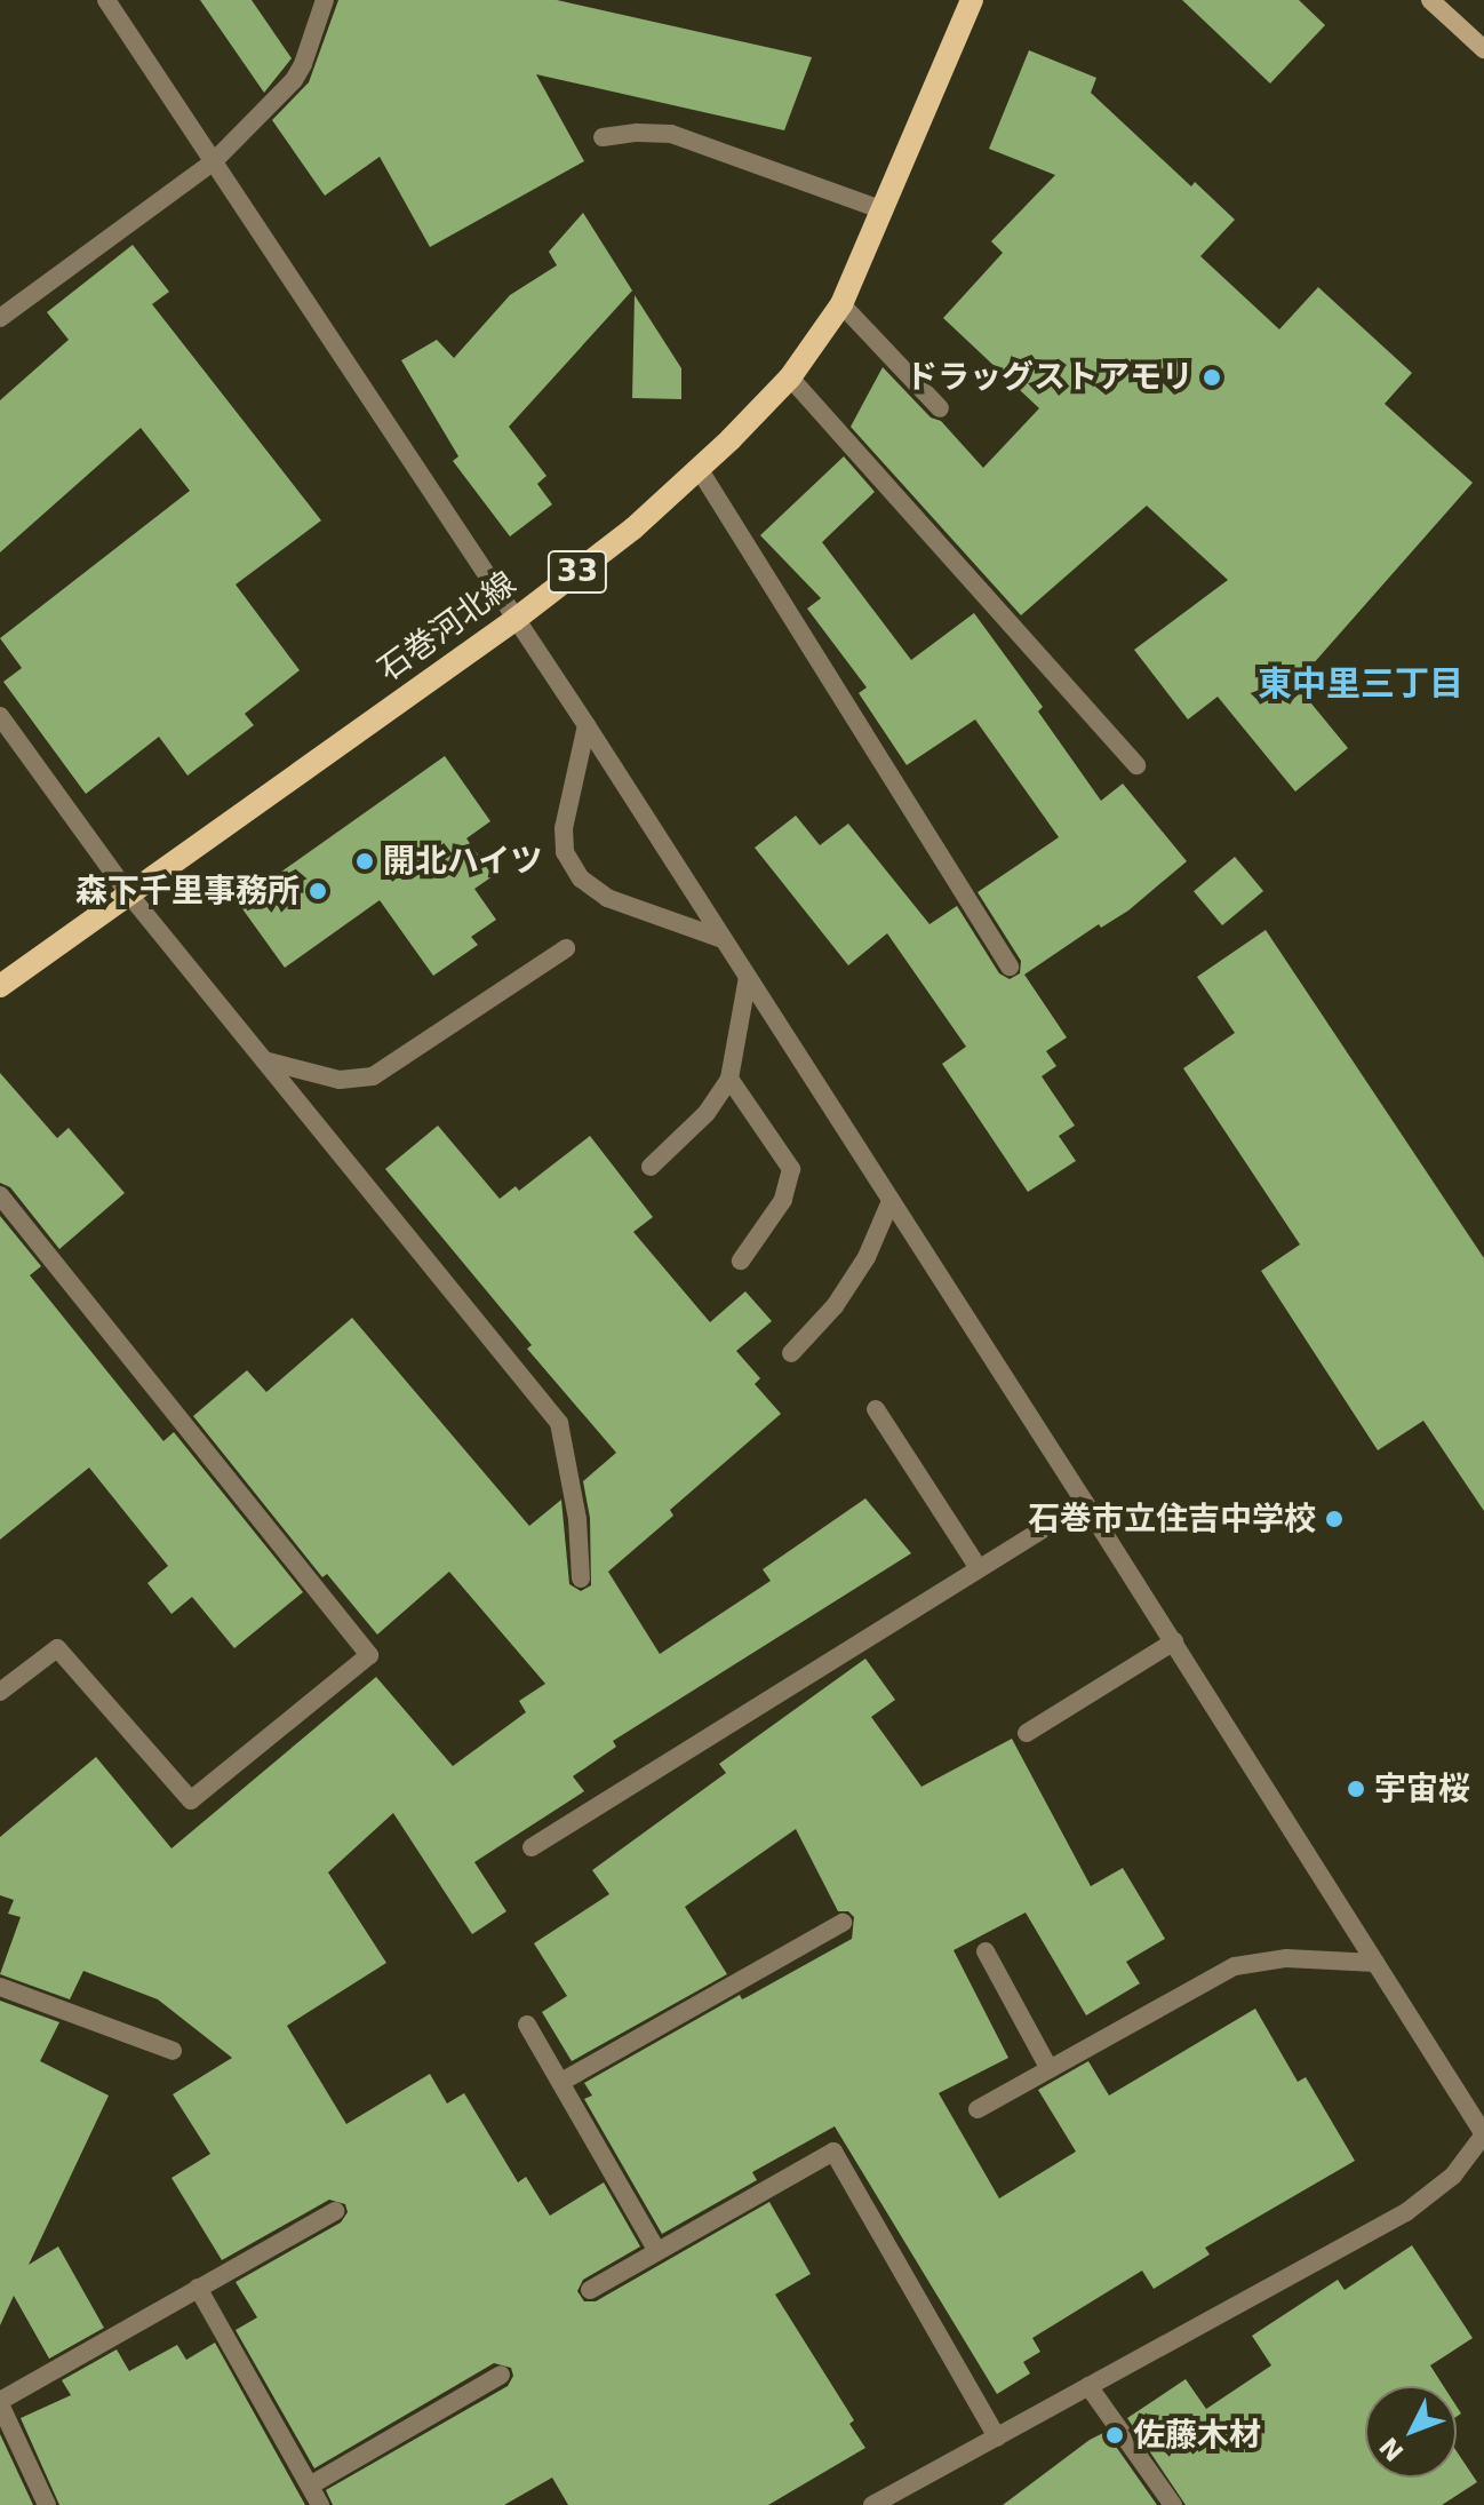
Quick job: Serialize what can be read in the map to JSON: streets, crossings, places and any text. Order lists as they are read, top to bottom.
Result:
{
  "streets": {
    "main road": ["33", "石巻河北線"]
  },
  "districts": ["東中里三丁目"],
  "places": [
    "ドラッグストアモリ",
    "開北ハイツ",
    "森下千里事務所",
    "石巻市立住吉中学校",
    "宇宙桜",
    "佐藤木材"
  ],
  "north": "bottom left"
}
